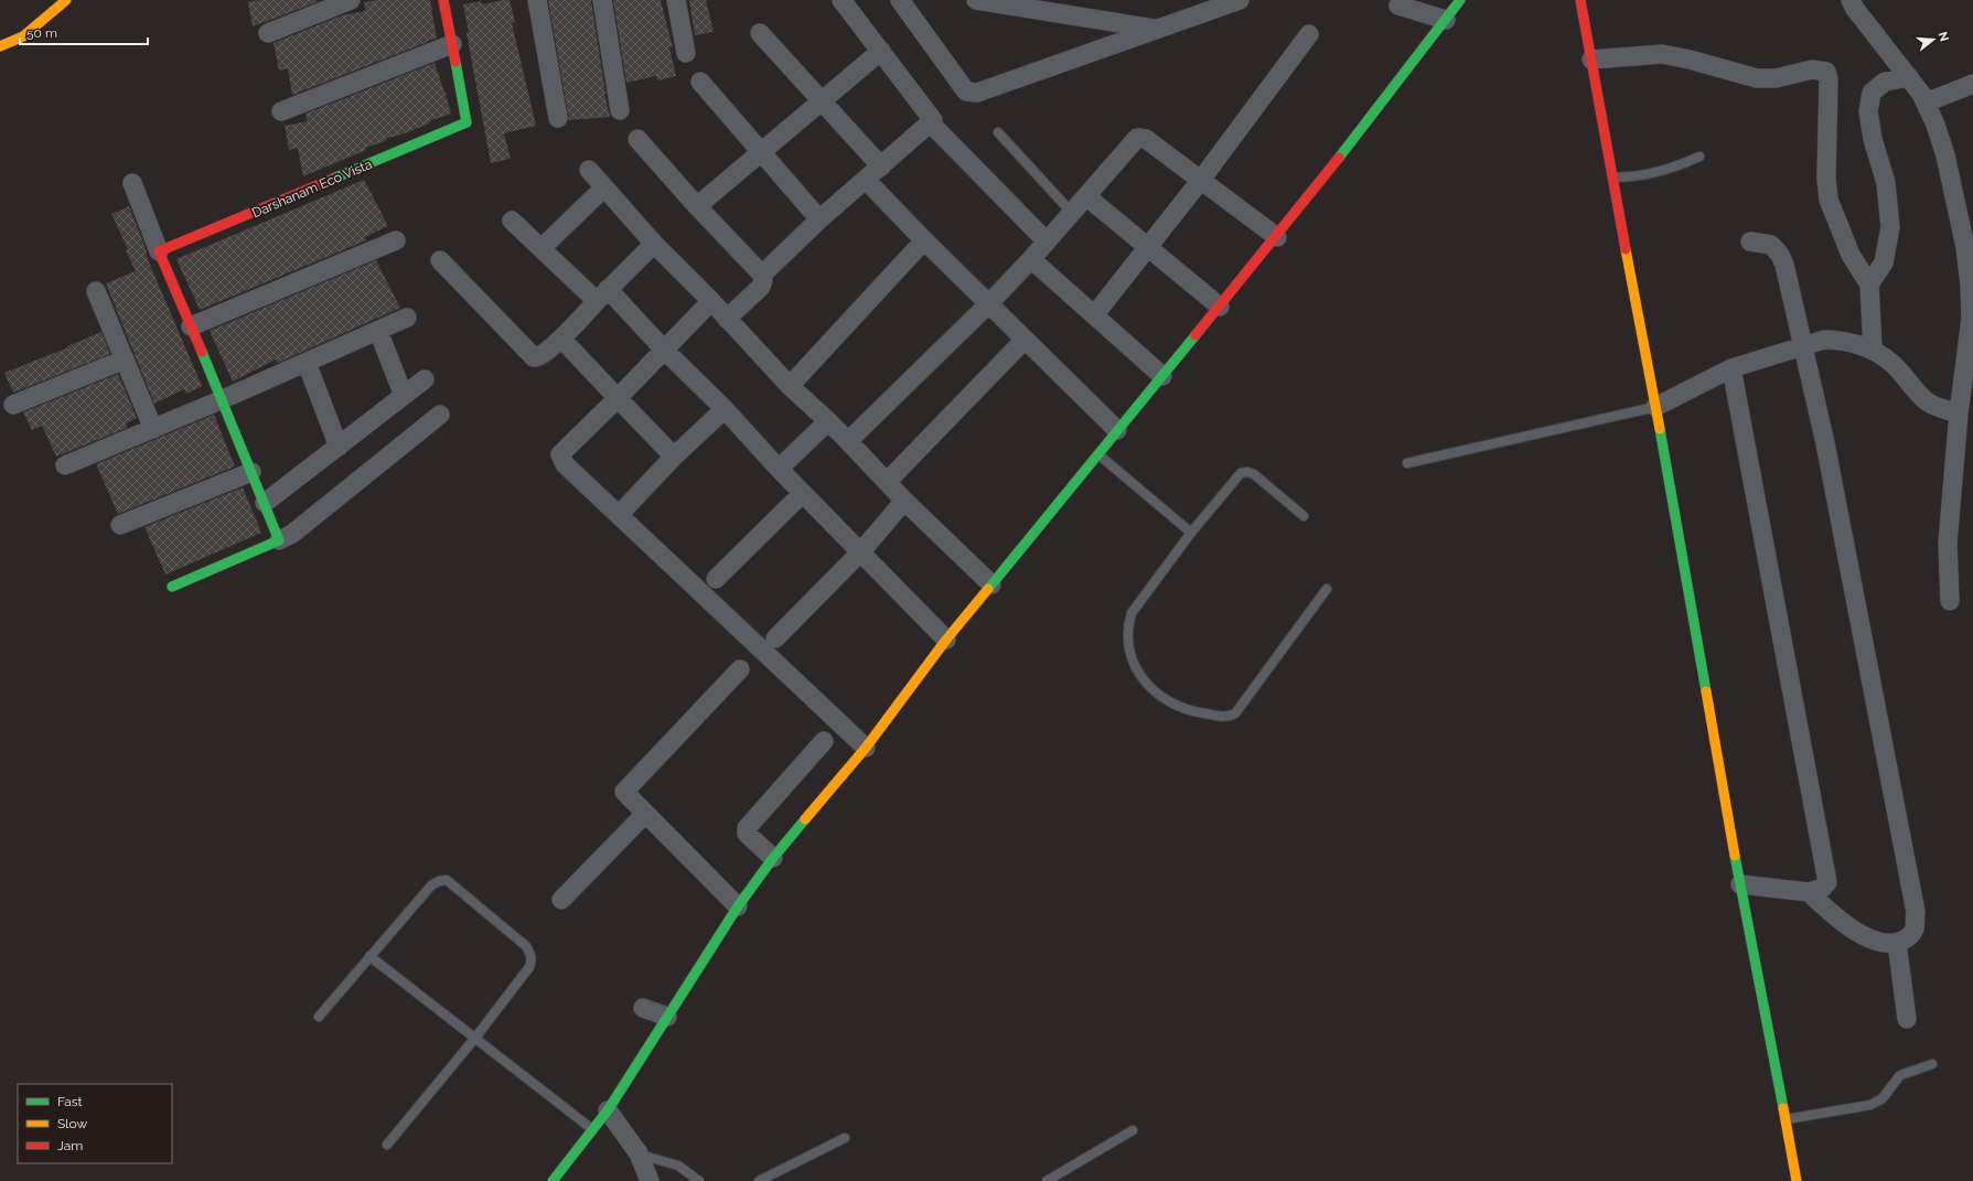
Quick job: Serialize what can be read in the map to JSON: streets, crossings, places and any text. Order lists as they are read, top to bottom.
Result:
{
  "streets": {
    "street": ["Darshanam Eco Vista"]
  },
  "legend": ["Fast", "Slow", "Jam"],
  "scale_bar": "50 m",
  "north": "right"
}
